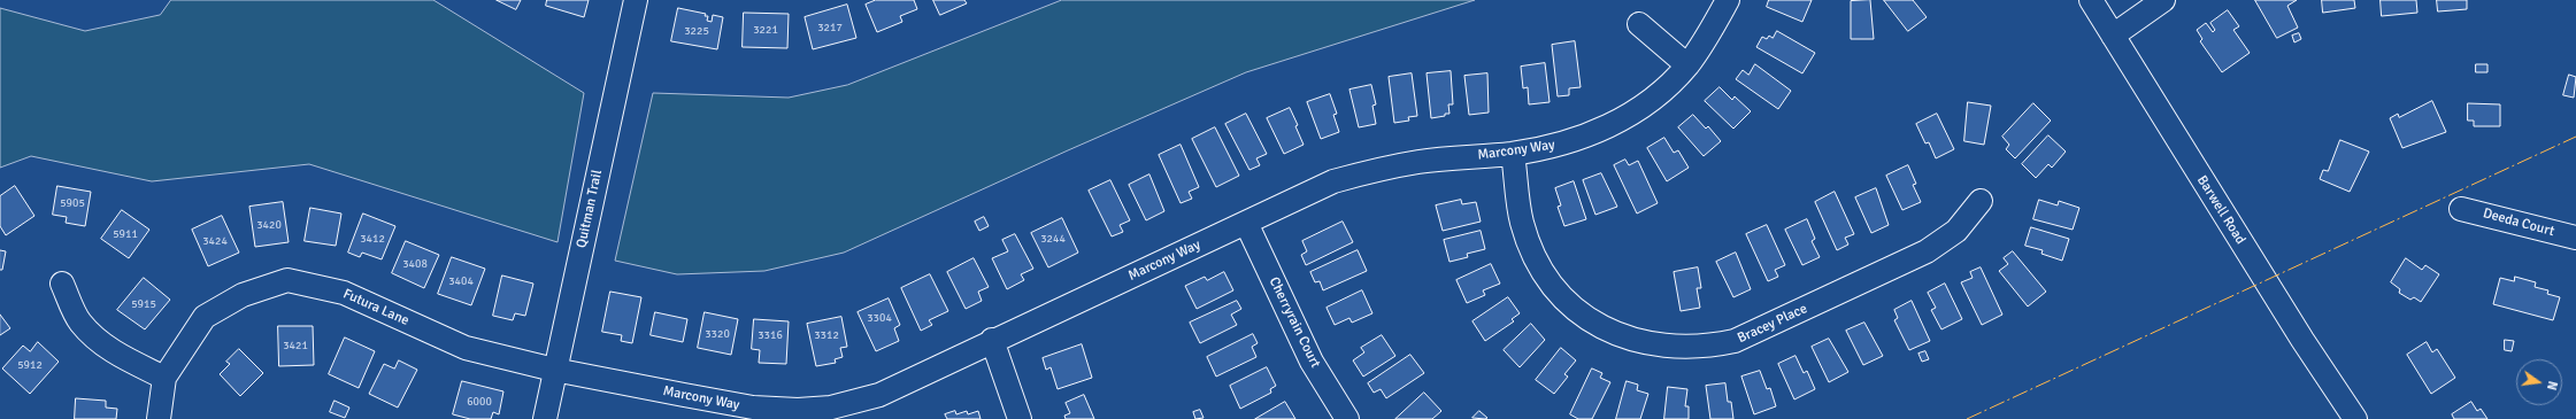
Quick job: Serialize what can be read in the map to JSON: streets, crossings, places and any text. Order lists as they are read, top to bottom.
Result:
{
  "streets": {
    "street": [
      "Marcony Way",
      "Quitman Trail",
      "Barwell Road",
      "Deeda Court",
      "Futura Lane",
      "Cherryrain Court",
      "Bracey Place"
    ]
  },
  "crossings": [
    ["Marcony Way", "Quitman Trail"],
    ["Marcony Way", "Futura Lane"],
    ["Marcony Way", "Cherryrain Court"],
    ["Marcony Way", "Bracey Place"],
    ["Quitman Trail", "Futura Lane"]
  ],
  "house_numbers": [
    "3217",
    "3221",
    "3225",
    "5905",
    "3420",
    "5911",
    "3412",
    "3244",
    "3424",
    "3408",
    "3404",
    "5915",
    "3304",
    "3320",
    "3316",
    "3312",
    "3421",
    "5912",
    "6000"
  ],
  "north": "right"
}
